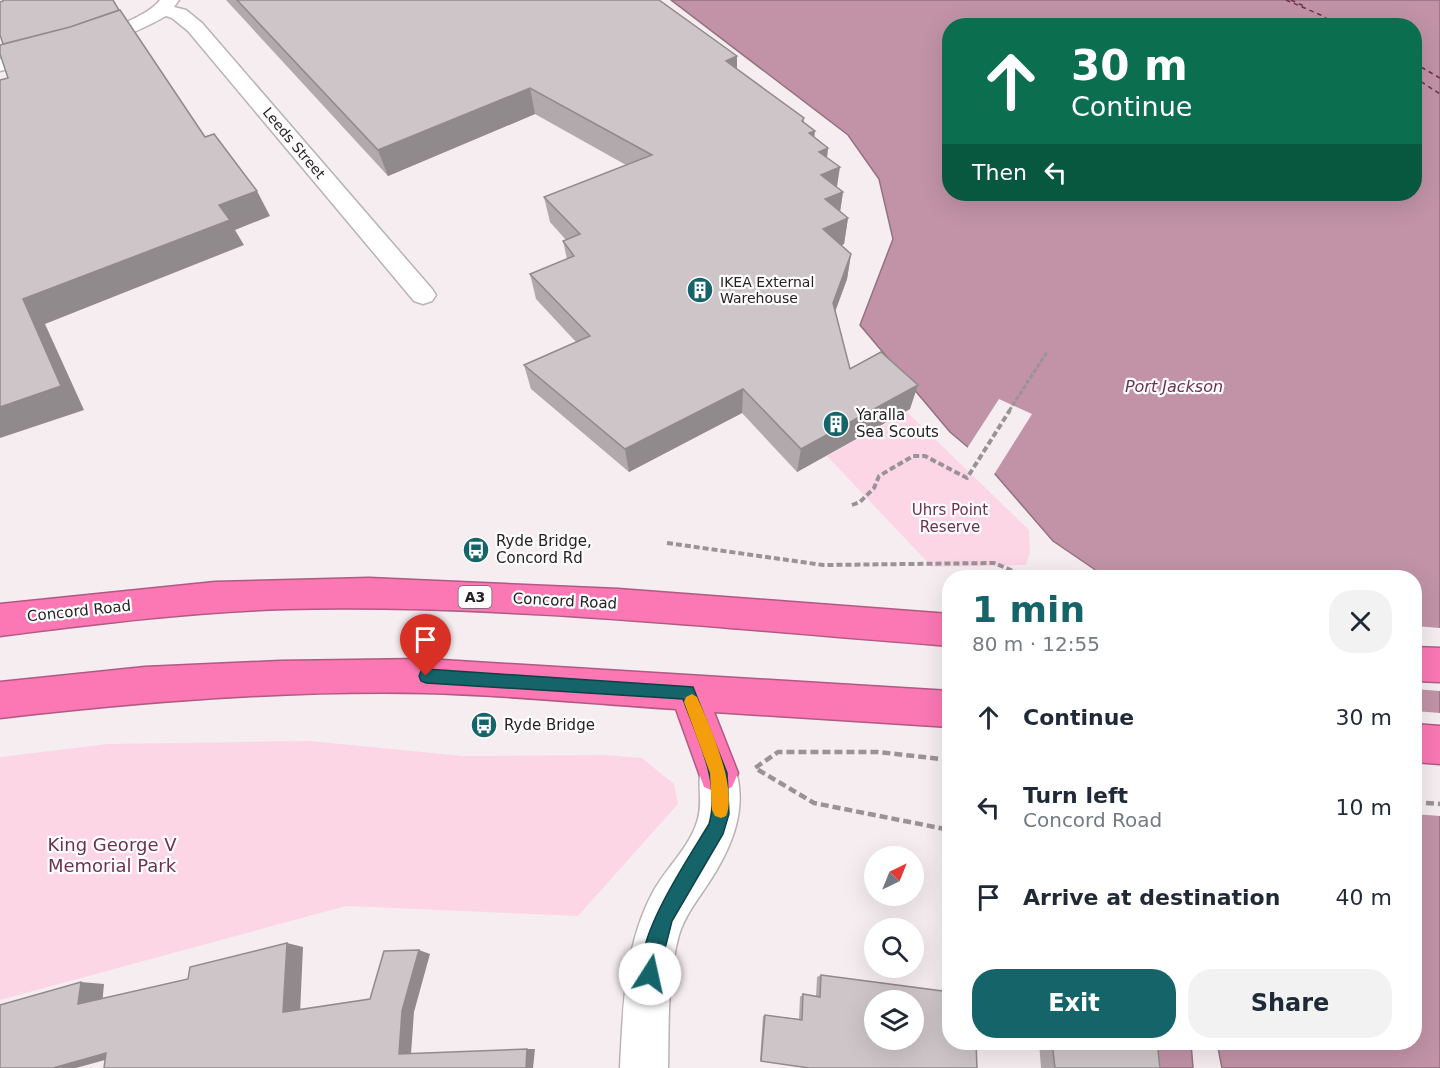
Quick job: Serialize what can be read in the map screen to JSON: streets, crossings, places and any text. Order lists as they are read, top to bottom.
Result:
{
  "streets": {
    "highway": ["A3", "Concord Road"],
    "street": ["Leeds Street"]
  },
  "water": ["Port Jackson"],
  "parks": ["Uhrs Point Reserve", "King George V Memorial Park"],
  "places": {
    "building": ["IKEA External Warehouse", "Yaralla Sea Scouts"],
    "bus stop": ["Ryde Bridge, Concord Rd", "Ryde Bridge"]
  },
  "north": "top right",
  "page": {
    "turn": ["30 m", "Continue"],
    "then": "Then",
    "heading": ["1 min", "80 m · 12:55"],
    "list": [
      {
        "name": "Continue",
        "value": "30 m"
      },
      {
        "name": "Turn left",
        "note": "Concord Road",
        "value": "10 m"
      },
      {
        "name": "Arrive at destination",
        "value": "40 m"
      }
    ],
    "buttons": ["Exit", "Share"]
  }
}
